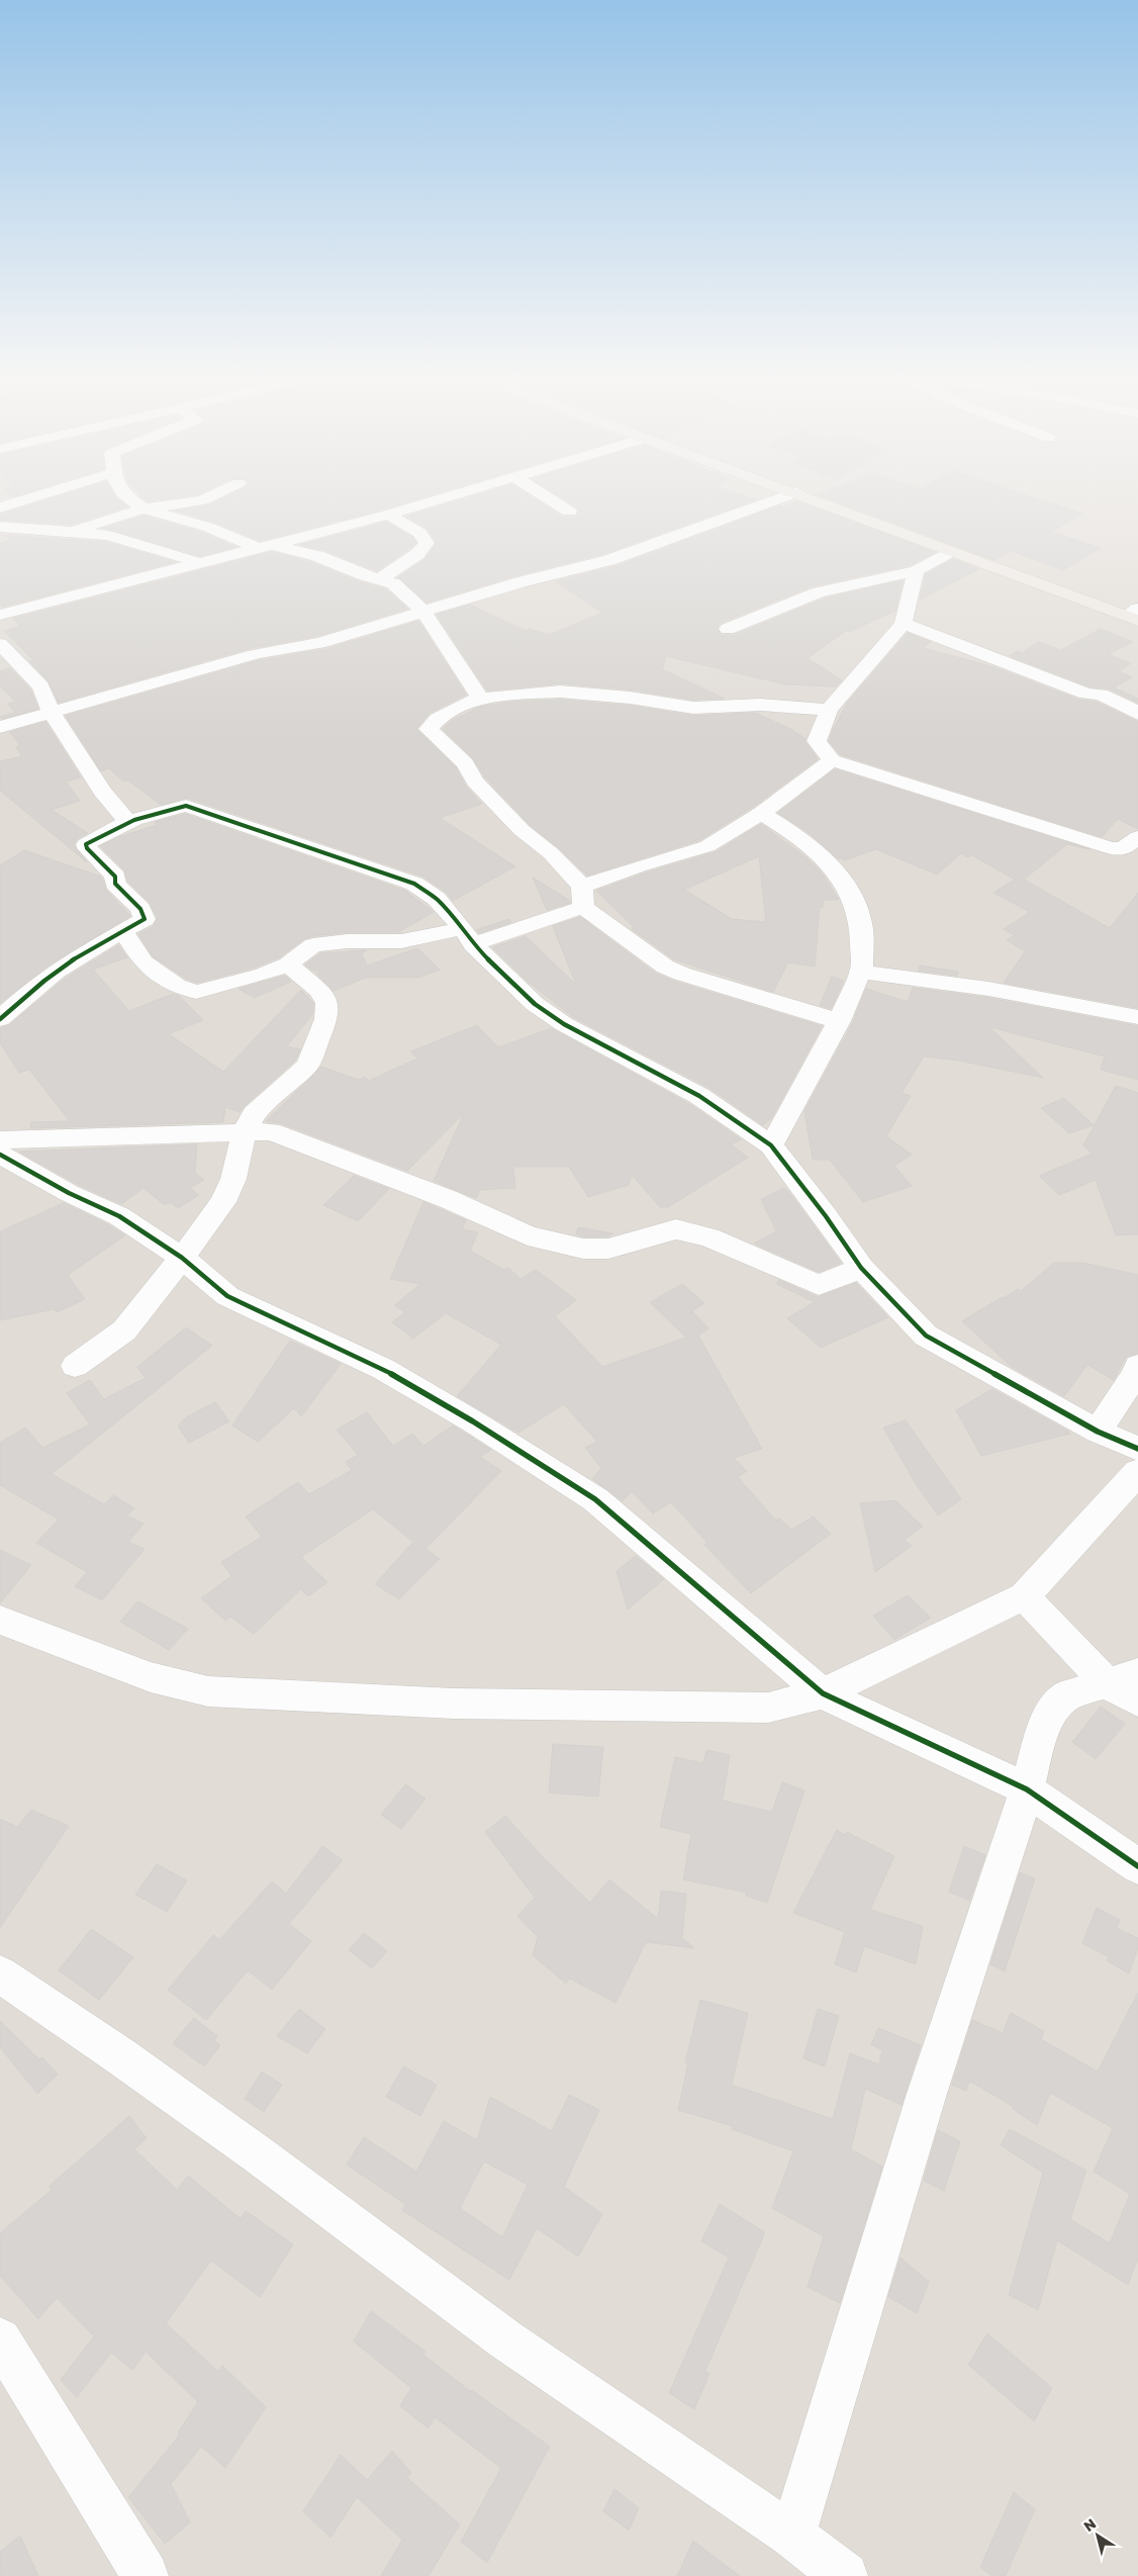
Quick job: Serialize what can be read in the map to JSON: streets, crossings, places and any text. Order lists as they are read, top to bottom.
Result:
{
  "north": "top left"
}
